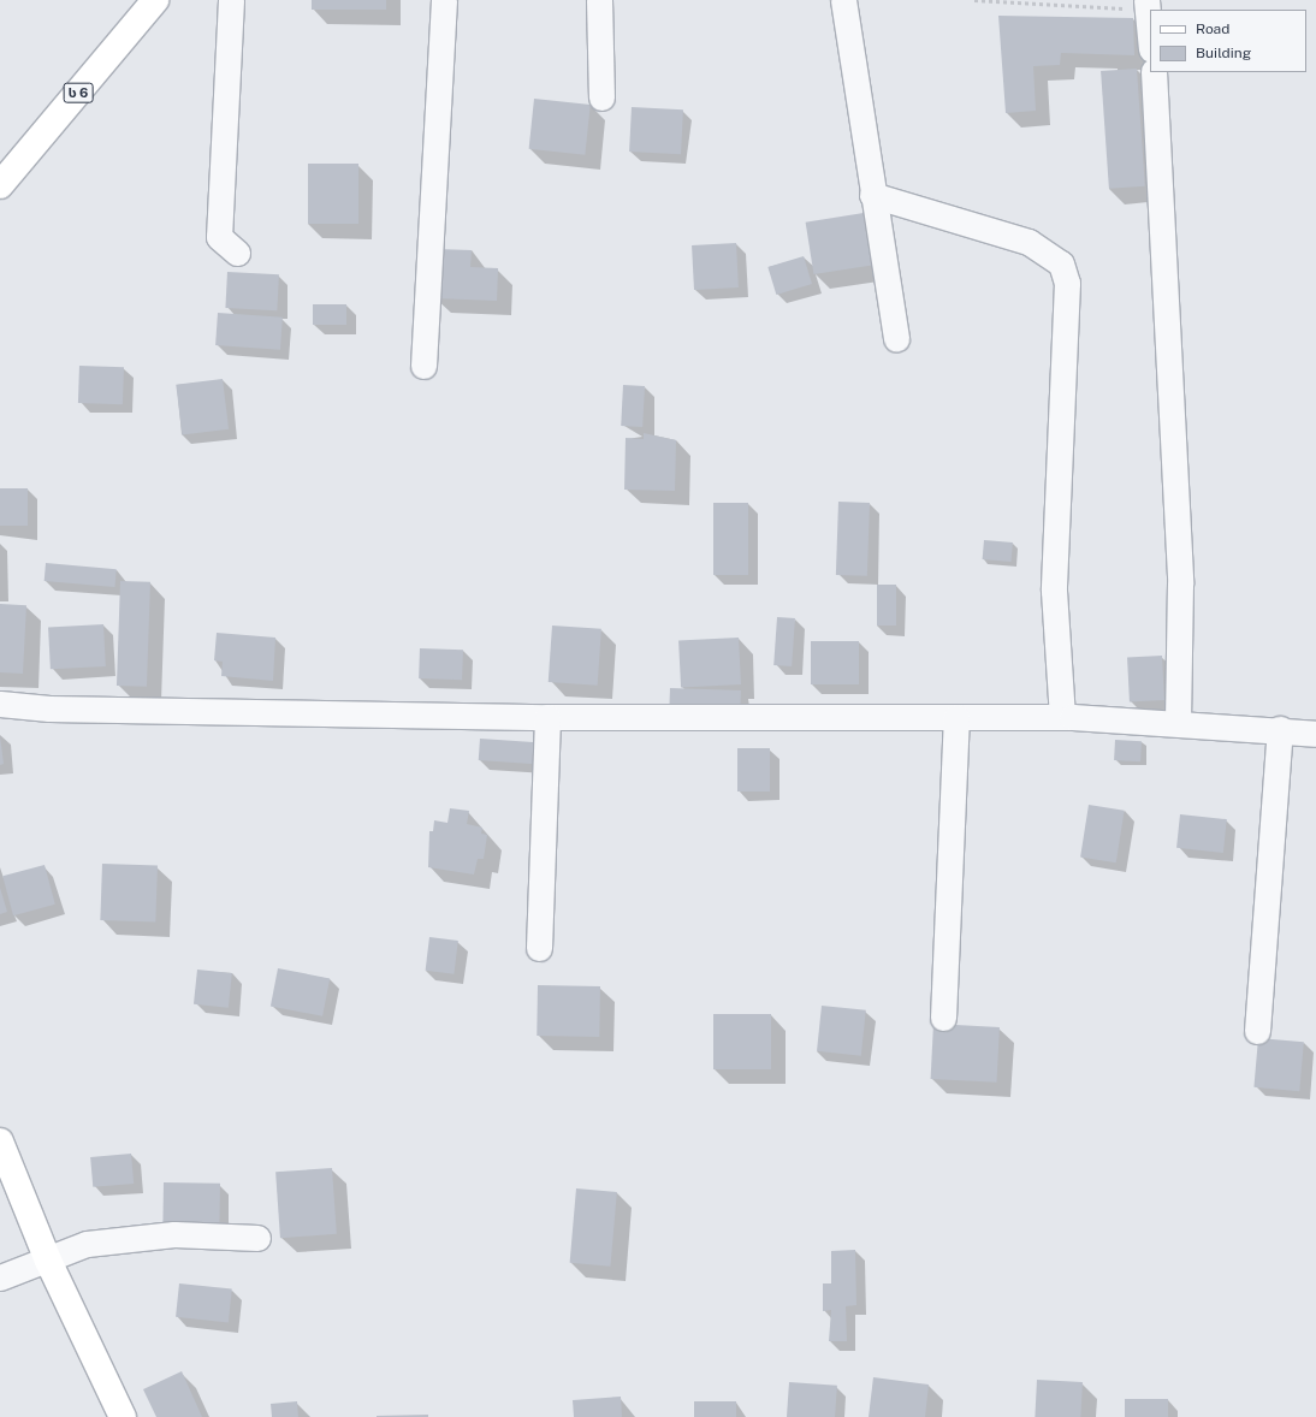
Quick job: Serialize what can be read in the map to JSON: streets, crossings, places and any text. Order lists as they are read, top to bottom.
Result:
{
  "streets": {
    "main road": ["ს 6"]
  },
  "legend": ["Road", "Building"]
}
